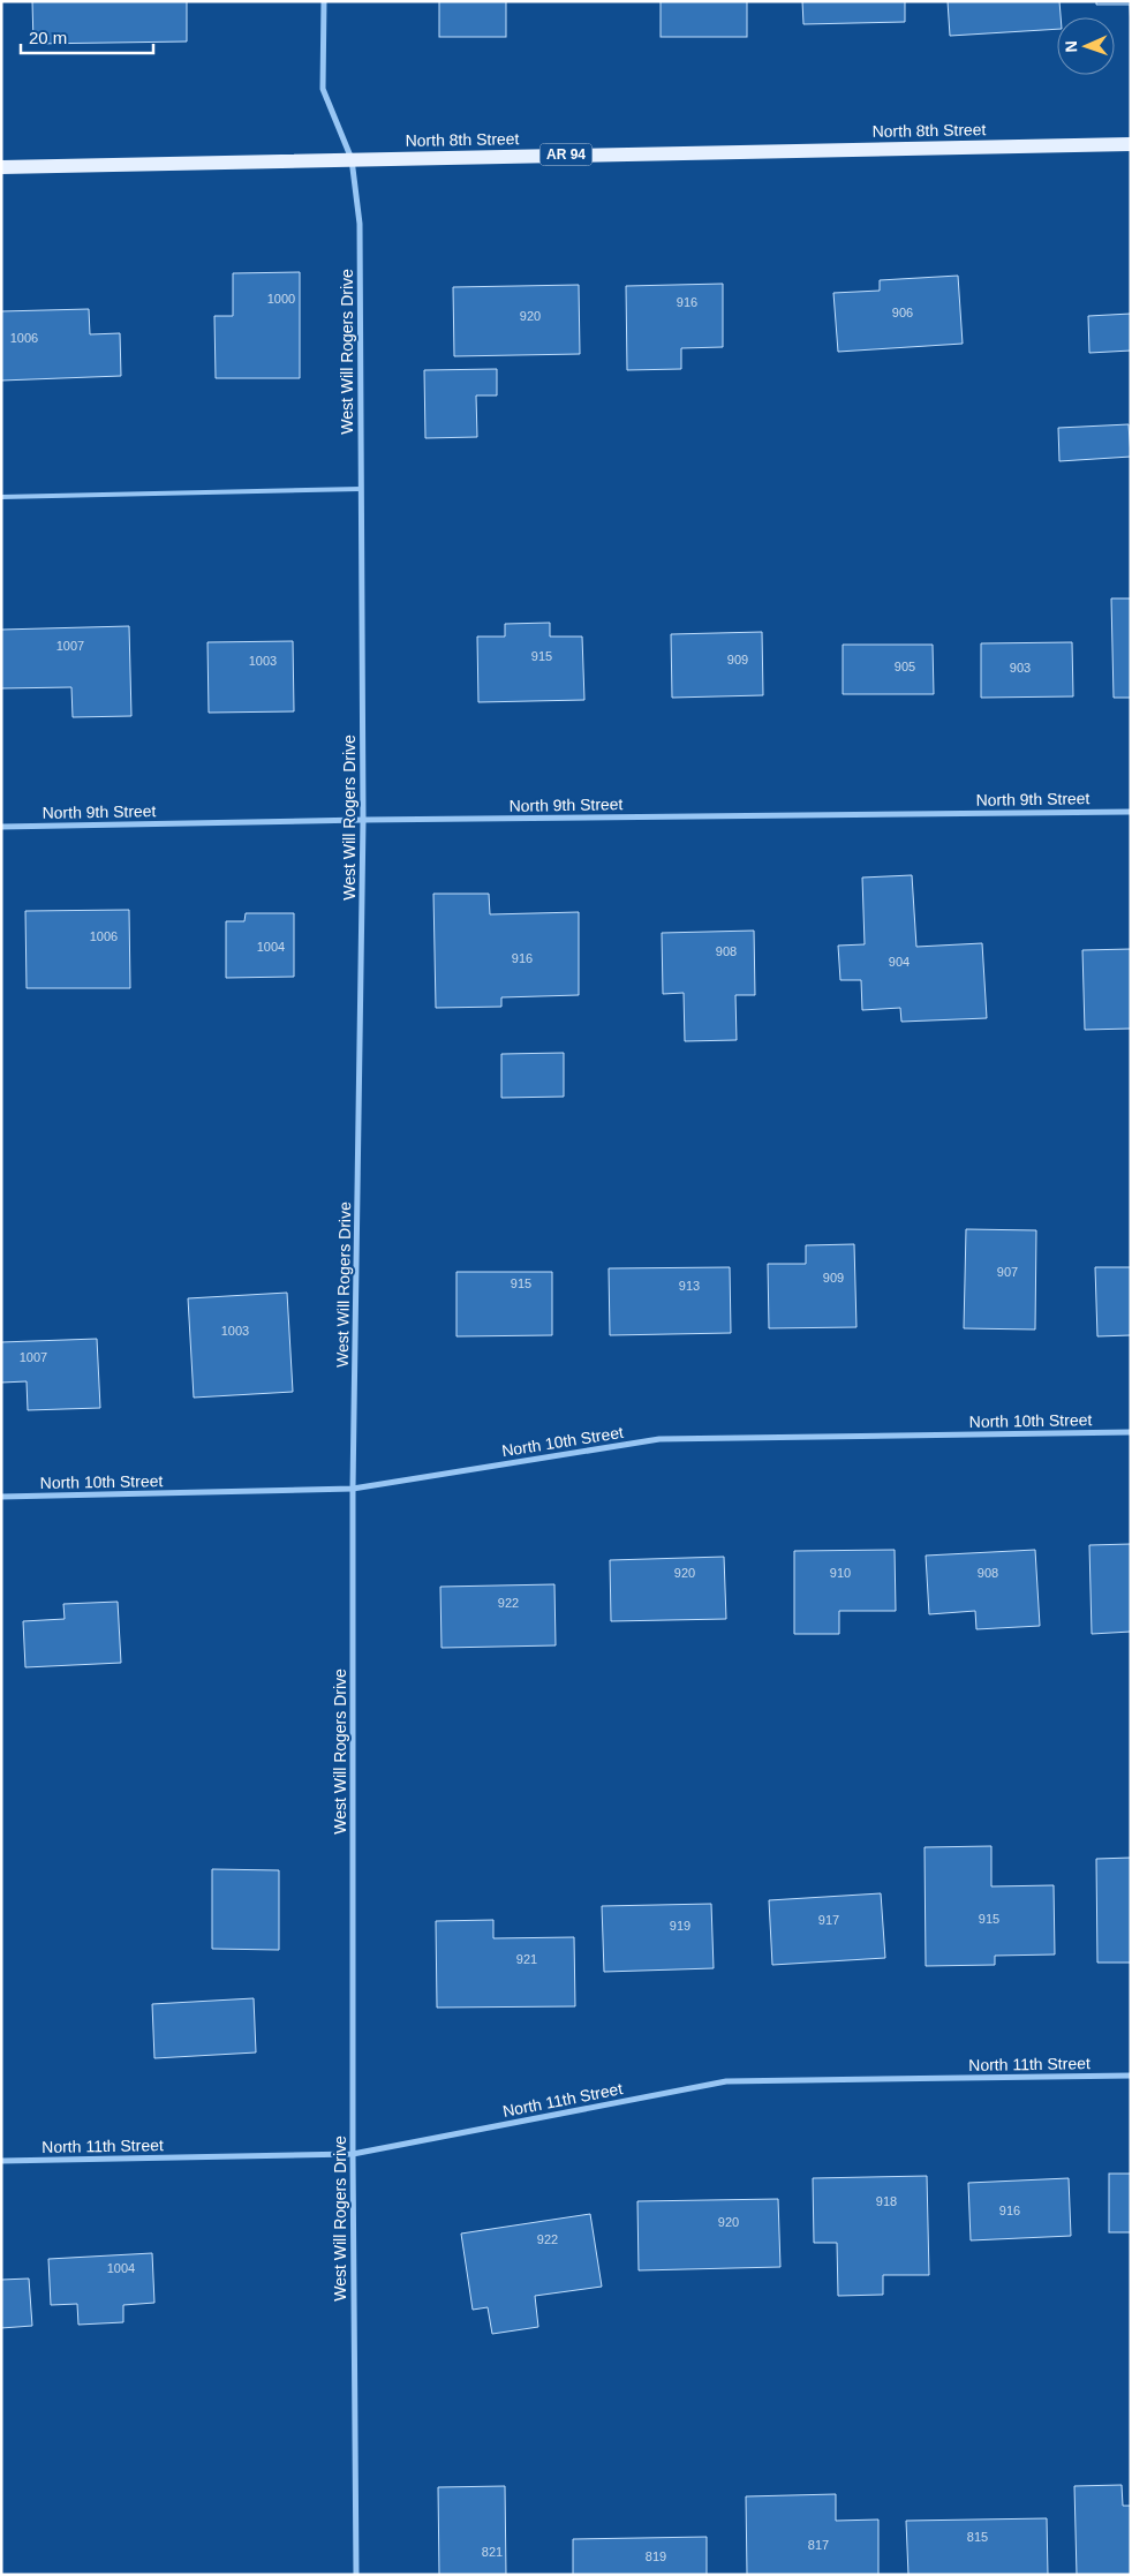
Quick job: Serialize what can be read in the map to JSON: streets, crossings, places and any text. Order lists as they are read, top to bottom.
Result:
{
  "streets": {
    "main road": ["North 8th Street", "AR 94"],
    "street": [
      "West Will Rogers Drive",
      "North 9th Street",
      "North 10th Street",
      "North 11th Street"
    ]
  },
  "crossings": [
    ["North 8th Street", "West Will Rogers Drive"],
    ["West Will Rogers Drive", "North 9th Street"],
    ["West Will Rogers Drive", "North 10th Street"],
    ["West Will Rogers Drive", "North 11th Street"]
  ],
  "house_numbers": [
    "1000",
    "916",
    "906",
    "920",
    "1006",
    "1007",
    "915",
    "909",
    "1003",
    "905",
    "903",
    "1006",
    "1004",
    "908",
    "916",
    "904",
    "907",
    "909",
    "915",
    "913",
    "1003",
    "1007",
    "920",
    "910",
    "908",
    "922",
    "915",
    "917",
    "919",
    "921",
    "918",
    "916",
    "920",
    "922",
    "1004",
    "815",
    "817",
    "821",
    "819"
  ],
  "scale_bar": "20 m",
  "north": "left"
}
